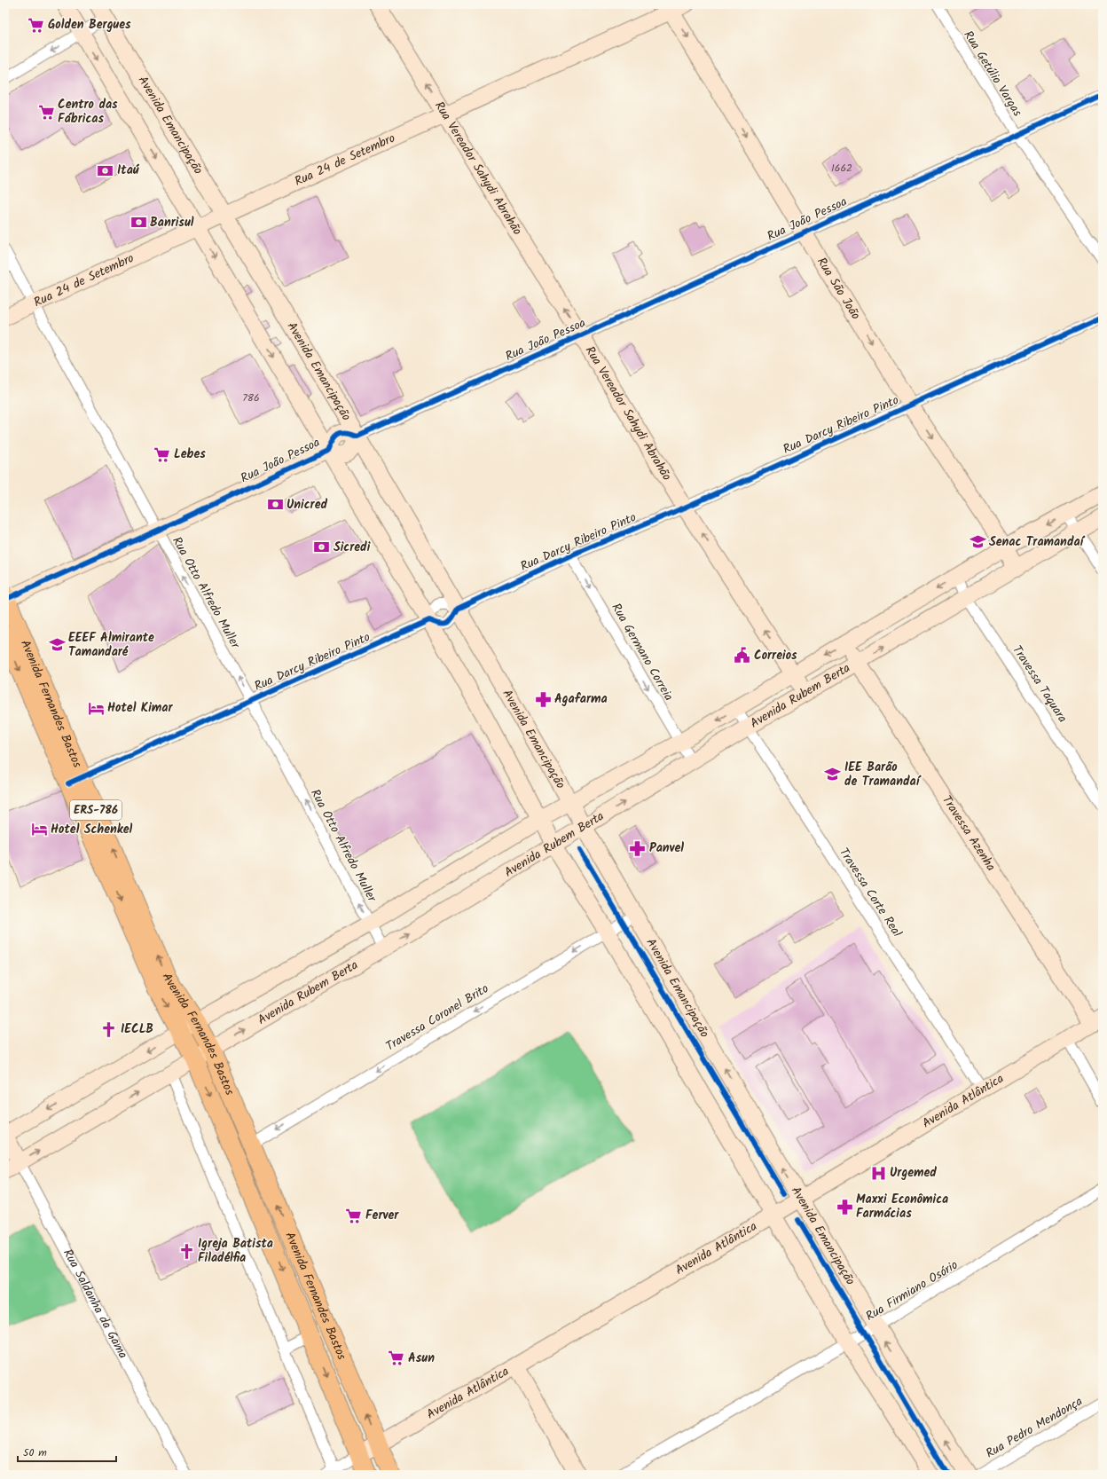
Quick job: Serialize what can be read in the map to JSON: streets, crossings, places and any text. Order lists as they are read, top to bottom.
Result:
{
  "streets": {
    "main road": [
      "Avenida Emancipação",
      "Rua 24 de Setembro",
      "Rua Vereador Sahydi Abrahão",
      "Rua João Pessoa",
      "Rua São João",
      "Avenida Rubem Berta",
      "Avenida Fernandes Bastos",
      "ERS-786",
      "Travessa Azenha",
      "Avenida Atlântica",
      "Rua Saldanha da Gama"
    ],
    "street": [
      "Rua Getúlio Vargas",
      "Rua Darcy Ribeiro Pinto",
      "Rua Otto Alfredo Muller",
      "Rua Germano Correia",
      "Travessa Taquara",
      "Travessa Corte Real",
      "Travessa Coronel Brito",
      "Rua Firmiano Osório",
      "Rua Pedro Mendonça"
    ]
  },
  "crossings": [
    ["Rua Getúlio Vargas", "Rua João Pessoa"],
    ["Avenida Emancipação", "Rua 24 de Setembro"],
    ["Avenida Emancipação", "Rua João Pessoa"],
    ["Avenida Emancipação", "Rua Darcy Ribeiro Pinto"],
    ["Avenida Emancipação", "Avenida Rubem Berta"],
    ["Avenida Emancipação", "Travessa Coronel Brito"],
    ["Avenida Emancipação", "Avenida Atlântica"],
    ["Avenida Emancipação", "Rua Firmiano Osório"],
    ["Rua 24 de Setembro", "Rua Vereador Sahydi Abrahão"],
    ["Rua 24 de Setembro", "Rua São João"],
    ["Rua 24 de Setembro", "Rua Otto Alfredo Muller"],
    ["Rua Vereador Sahydi Abrahão", "Rua João Pessoa"],
    ["Rua Vereador Sahydi Abrahão", "Rua Darcy Ribeiro Pinto"],
    ["Rua Vereador Sahydi Abrahão", "Avenida Rubem Berta"],
    ["Rua João Pessoa", "Rua São João"],
    ["Rua João Pessoa", "Rua Otto Alfredo Muller"],
    ["Rua João Pessoa", "Avenida Fernandes Bastos"],
    ["Rua São João", "Rua Darcy Ribeiro Pinto"],
    ["Rua São João", "Avenida Rubem Berta"],
    ["Rua Darcy Ribeiro Pinto", "Rua Otto Alfredo Muller"],
    ["Rua Darcy Ribeiro Pinto", "Rua Germano Correia"],
    ["Rua Darcy Ribeiro Pinto", "Avenida Fernandes Bastos"],
    ["Rua Otto Alfredo Muller", "Avenida Rubem Berta"],
    ["Rua Germano Correia", "Avenida Rubem Berta"],
    ["Travessa Taquara", "Avenida Rubem Berta"],
    ["Avenida Rubem Berta", "Avenida Fernandes Bastos"],
    ["Avenida Rubem Berta", "Travessa Azenha"],
    ["Avenida Rubem Berta", "Travessa Corte Real"],
    ["Avenida Rubem Berta", "Rua Saldanha da Gama"],
    ["Avenida Fernandes Bastos", "Travessa Coronel Brito"],
    ["Avenida Fernandes Bastos", "Avenida Atlântica"],
    ["Travessa Azenha", "Avenida Atlântica"],
    ["Travessa Corte Real", "Avenida Atlântica"]
  ],
  "one_way": [
    "Rua Vereador Sahydi Abrahão",
    "Rua São João",
    "Rua Otto Alfredo Muller",
    "Rua Germano Correia",
    "Travessa Coronel Brito"
  ],
  "places": {
    "supermarket": [
      "Golden Bergues",
      "Centro das Fábricas",
      "Lebes",
      "Ferver",
      "Asun"
    ],
    "bank": [
      "Itaú",
      "Banrisul",
      "Unicred",
      "Sicredi"
    ],
    "school or university": ["Senac Tramandaí", "EEEF Almirante Tamandaré", "IEE Barão de Tramandaí"],
    "public building": ["Correios"],
    "pharmacy": ["Agafarma", "Panvel", "Maxxi Econômica Farmácias"],
    "hotel": ["Hotel Kimar", "Hotel Schenkel"],
    "church": ["IECLB", "Igreja Batista Filadélfia"],
    "hospital": ["Urgemed"]
  },
  "house_numbers": ["1662", "786"],
  "scale_bar": "50 m"
}
